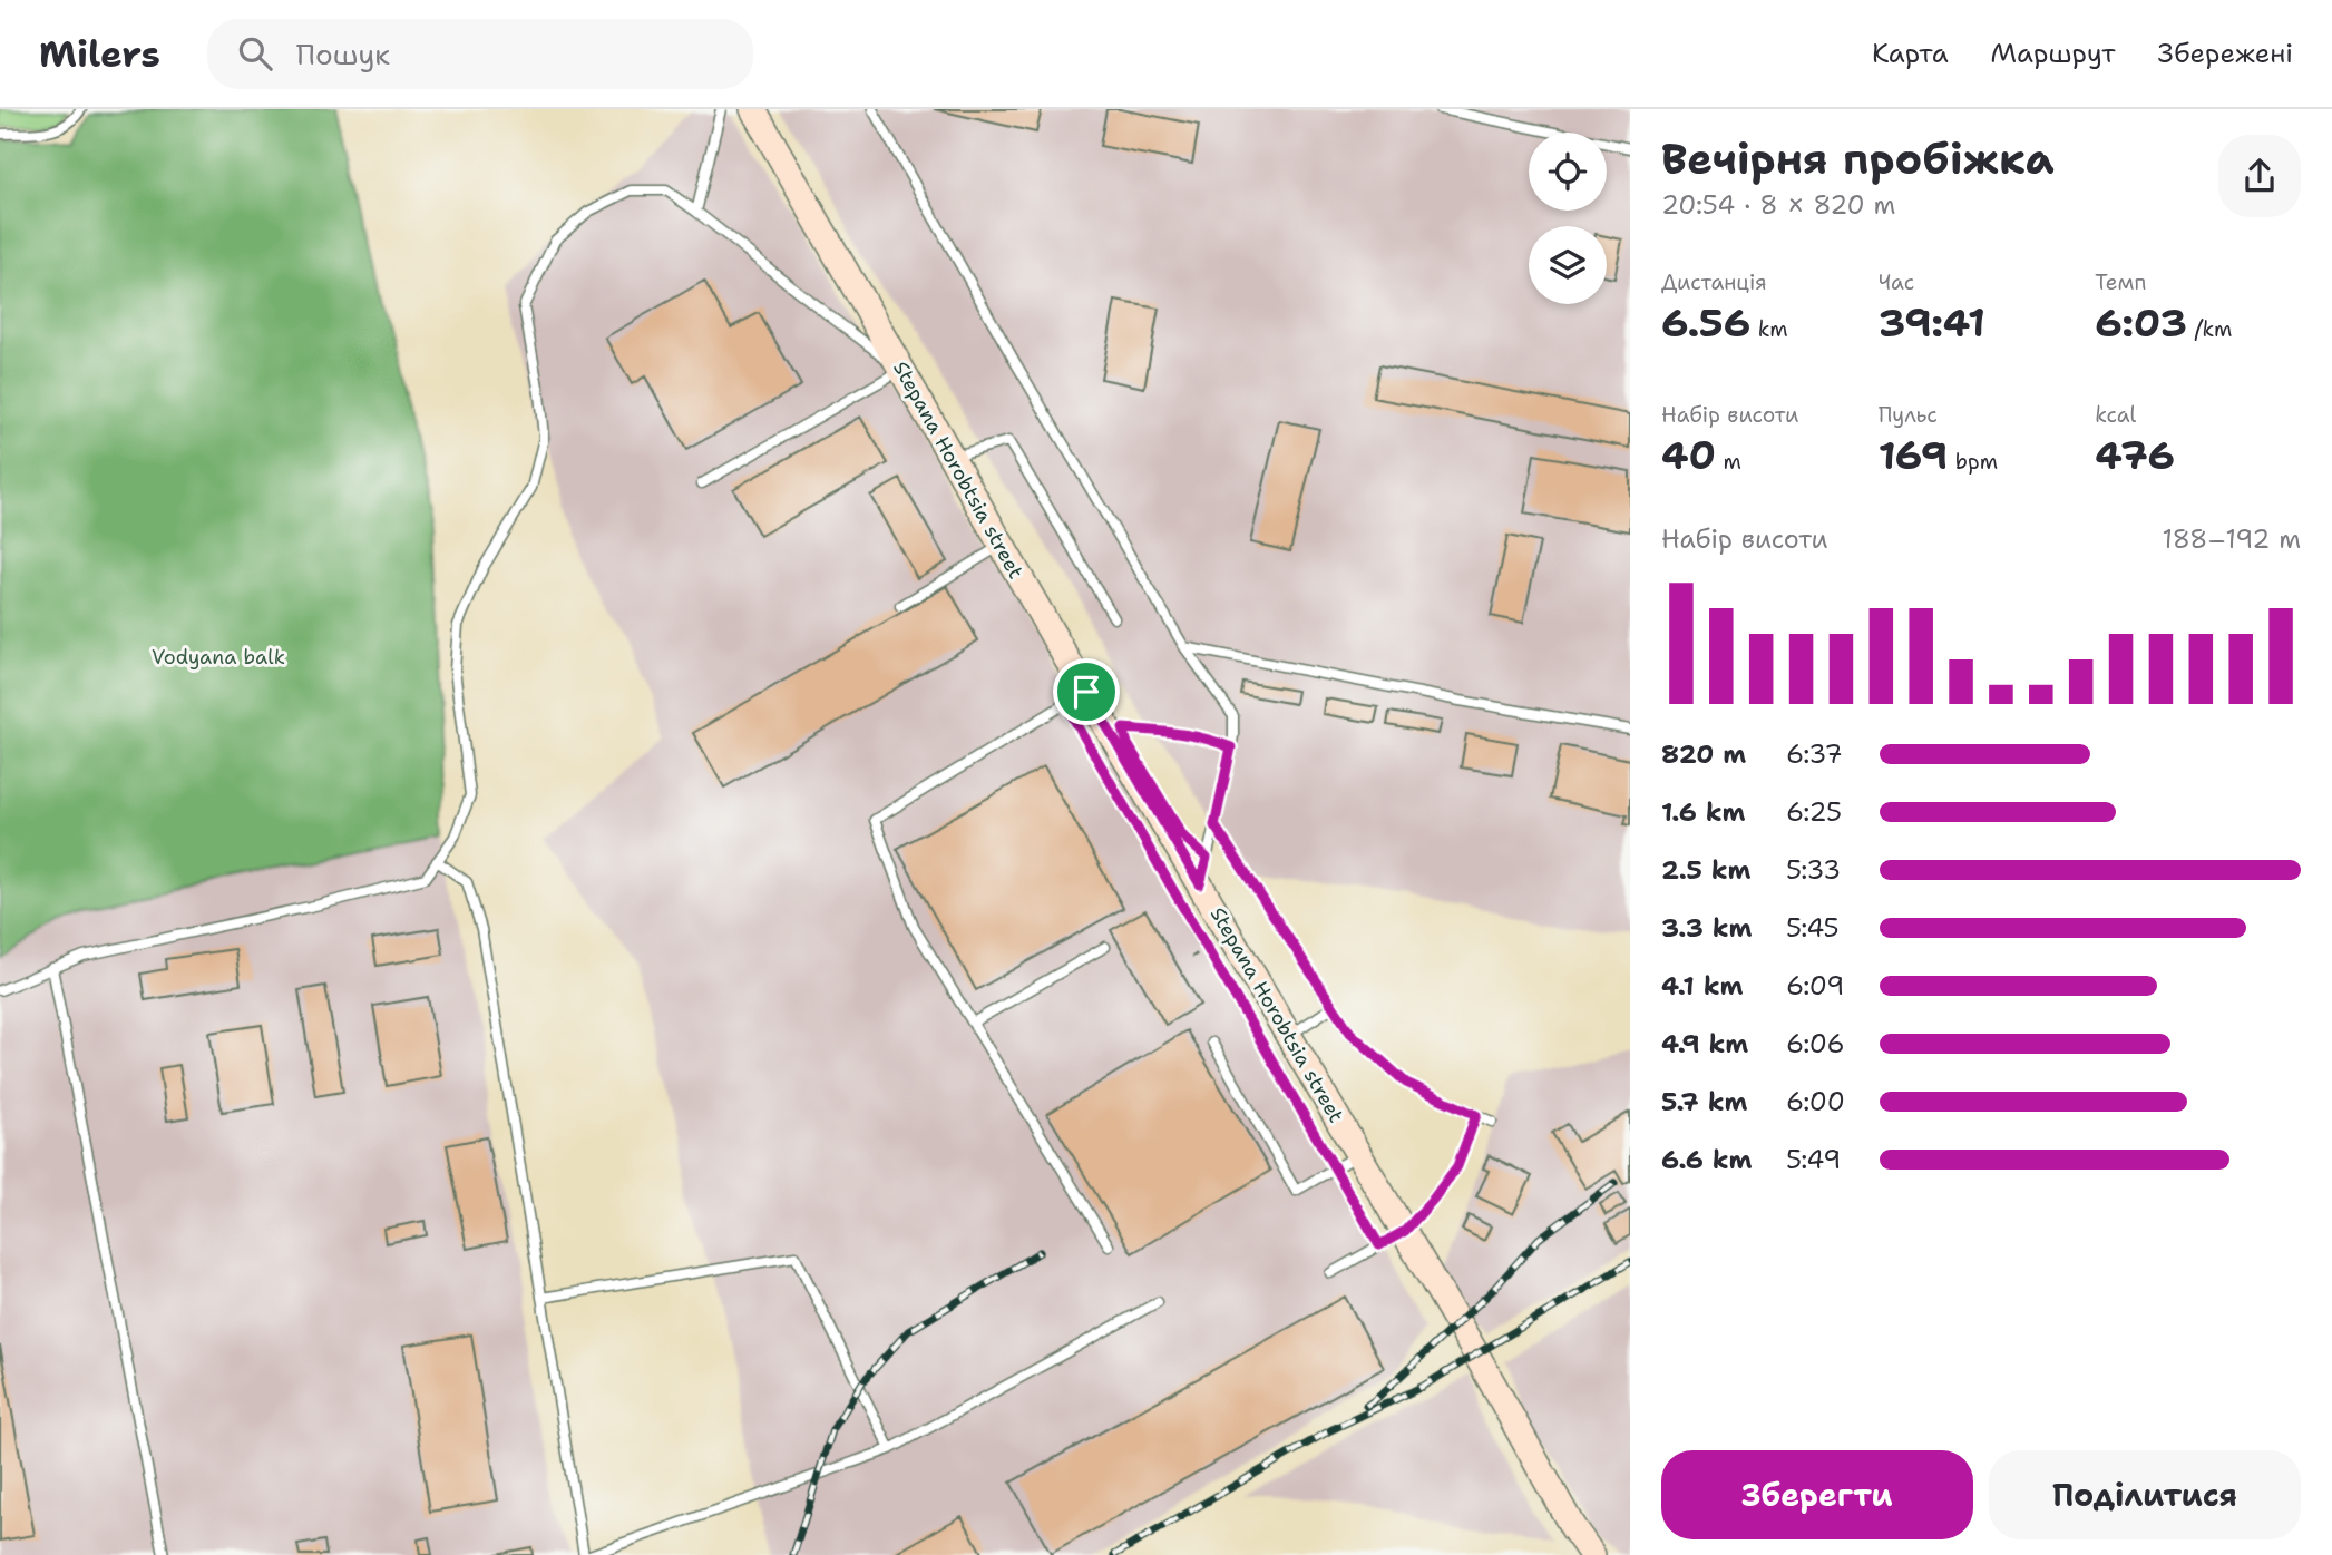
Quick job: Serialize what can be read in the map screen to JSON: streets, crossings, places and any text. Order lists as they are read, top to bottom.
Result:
{
  "streets": {
    "main road": ["Stepana Horobtsia street"]
  },
  "parks": ["Vodyana balk"],
  "page": {
    "header": "Milers",
    "search": "Пошук",
    "nav": ["Карта", "Маршрут", "Збережені"],
    "heading": ["Вечірня пробіжка", "20:54 · 8 × 820 m"],
    "stats": [
      ["Дистанція", "6.56 km"],
      ["Час", "39:41"],
      ["Темп", "6:03 /km"],
      ["Набір висоти", "40 m"],
      ["Пульс", "169 bpm"],
      ["kcal", "476"]
    ],
    "chart": ["Набір висоти", "188–192 m"],
    "list": [
      {
        "name": "820 m",
        "note": "6:37"
      },
      {
        "name": "1.6 km",
        "note": "6:25"
      },
      {
        "name": "2.5 km",
        "note": "5:33"
      },
      {
        "name": "3.3 km",
        "note": "5:45"
      },
      {
        "name": "4.1 km",
        "note": "6:09"
      },
      {
        "name": "4.9 km",
        "note": "6:06"
      },
      {
        "name": "5.7 km",
        "note": "6:00"
      },
      {
        "name": "6.6 km",
        "note": "5:49"
      }
    ],
    "buttons": ["Зберегти", "Поділитися"]
  }
}
